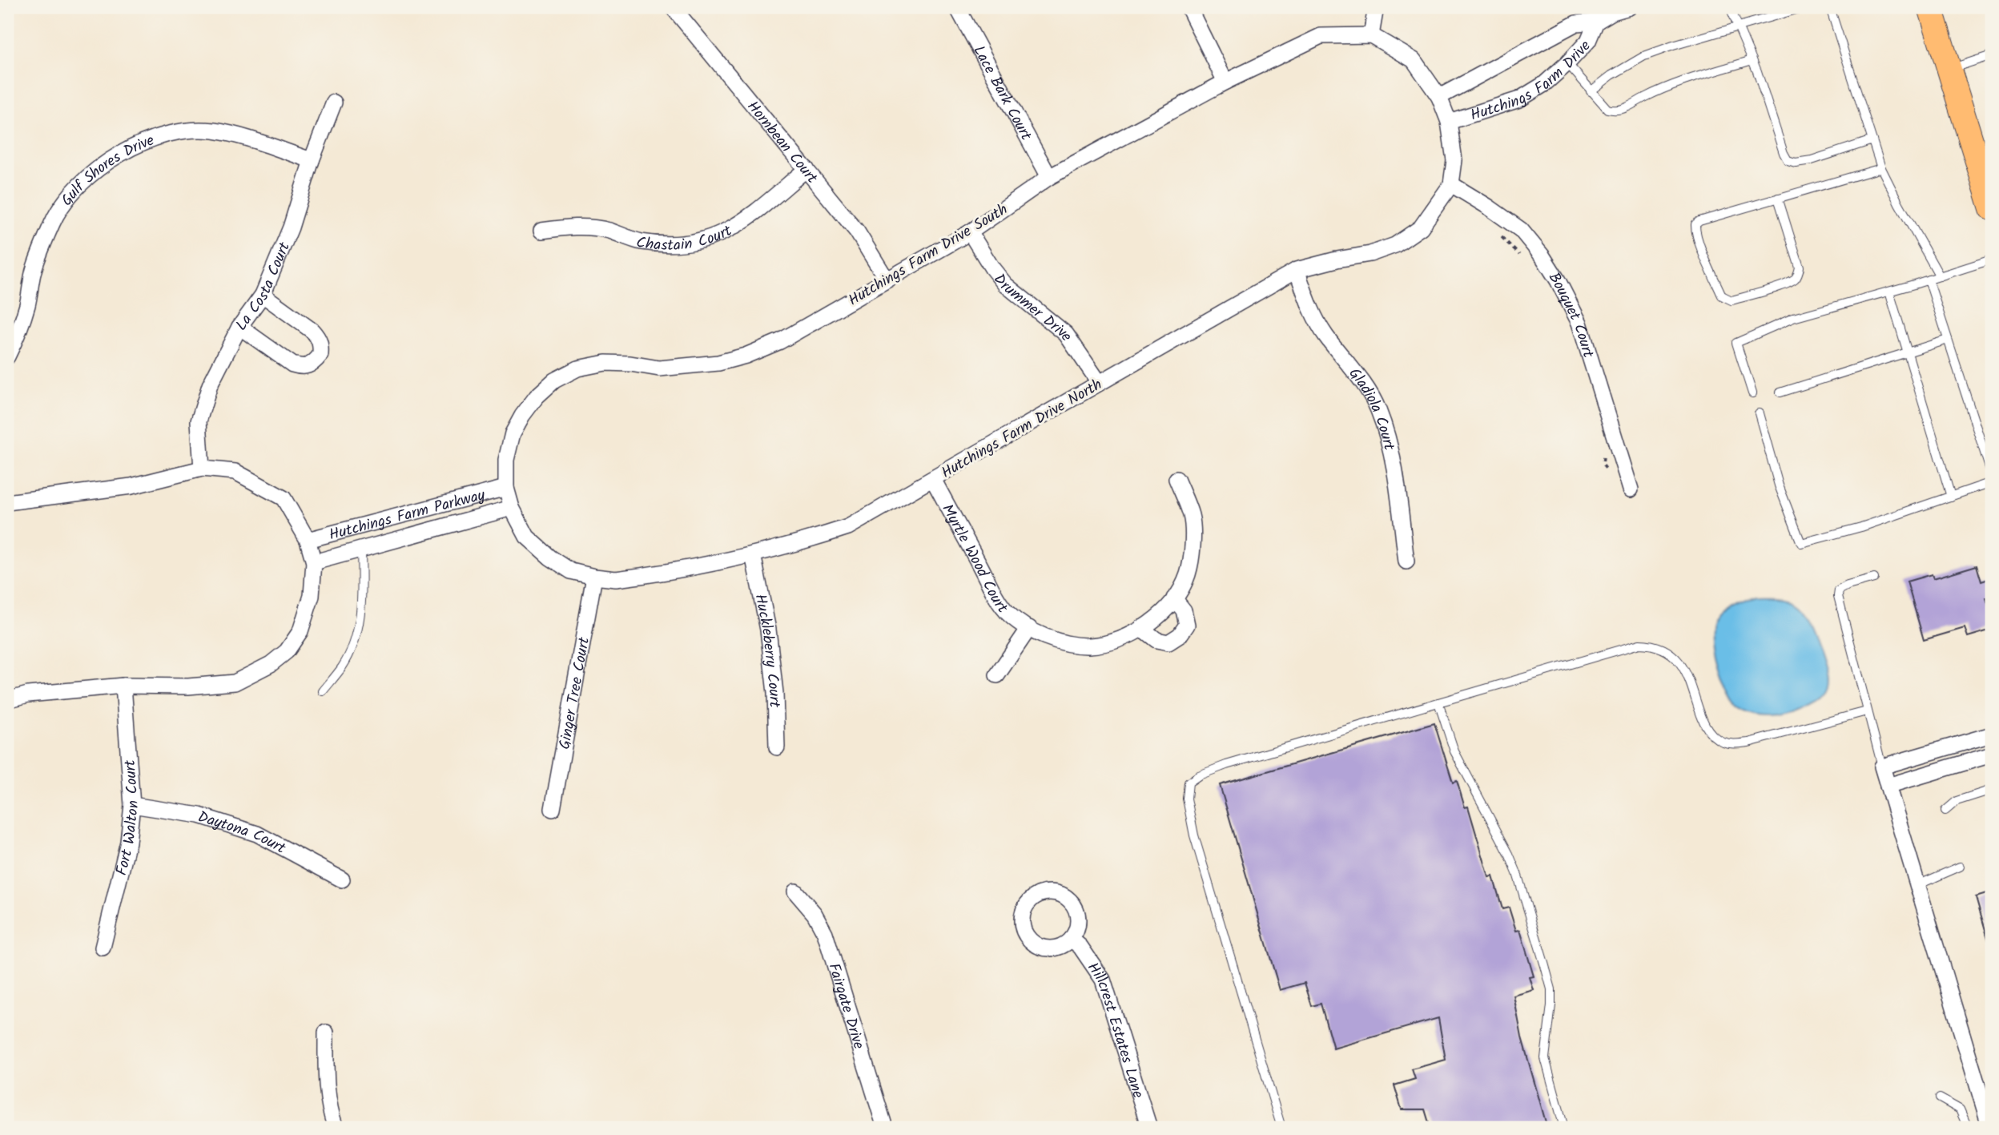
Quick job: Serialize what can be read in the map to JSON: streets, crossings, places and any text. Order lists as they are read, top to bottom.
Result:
{
  "streets": {
    "street": [
      "Hutchings Farm Drive",
      "Lace Bark Court",
      "Hornbean Court",
      "Gulf Shores Drive",
      "Chastain Court",
      "Hutchings Farm Drive South",
      "La Costa Court",
      "Drummer Drive",
      "Bouquet Court",
      "Gladiola Court",
      "Hutchings Farm Drive North",
      "Hutchings Farm Parkway",
      "Myrtle Wood Court",
      "Huckleberry Court",
      "Ginger Tree Court",
      "Fort Walton Court",
      "Daytona Court",
      "Fairgate Drive",
      "Hillcrest Estates Lane"
    ]
  },
  "crossings": [
    ["Hutchings Farm Drive", "Hutchings Farm Drive North"],
    ["Lace Bark Court", "Hutchings Farm Drive South"],
    ["Hornbean Court", "Chastain Court"],
    ["Hornbean Court", "Hutchings Farm Drive South"],
    ["Gulf Shores Drive", "La Costa Court"],
    ["Hutchings Farm Drive South", "Drummer Drive"],
    ["Hutchings Farm Drive South", "Hutchings Farm Drive North"],
    ["Hutchings Farm Drive South", "Hutchings Farm Parkway"],
    ["Drummer Drive", "Hutchings Farm Drive North"],
    ["Bouquet Court", "Hutchings Farm Drive North"],
    ["Gladiola Court", "Hutchings Farm Drive North"],
    ["Hutchings Farm Drive North", "Hutchings Farm Parkway"],
    ["Hutchings Farm Drive North", "Myrtle Wood Court"],
    ["Hutchings Farm Drive North", "Huckleberry Court"],
    ["Hutchings Farm Drive North", "Ginger Tree Court"],
    ["Fort Walton Court", "Daytona Court"]
  ]
}
